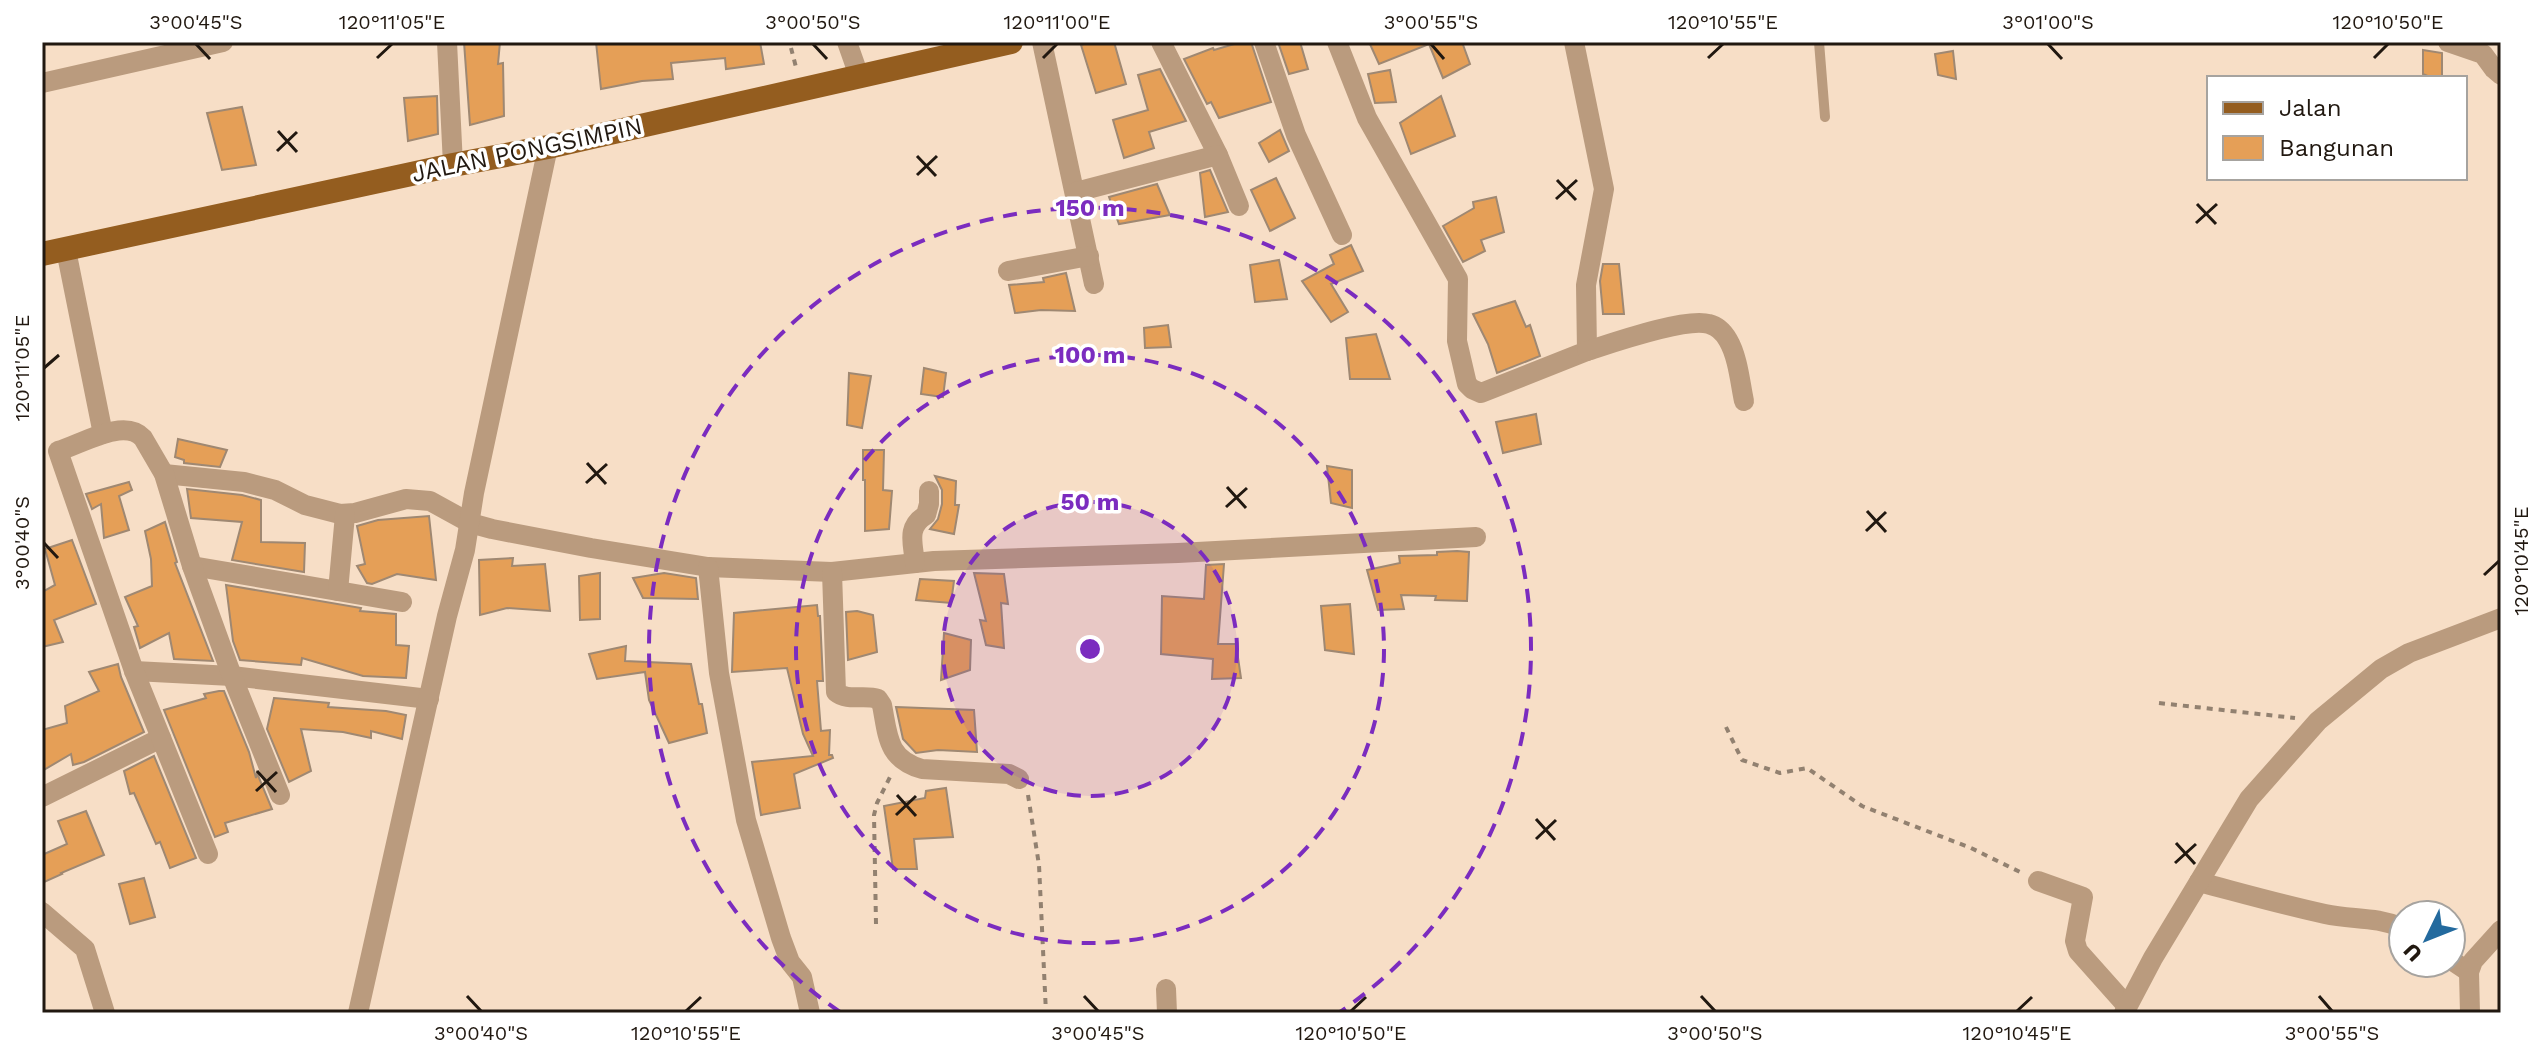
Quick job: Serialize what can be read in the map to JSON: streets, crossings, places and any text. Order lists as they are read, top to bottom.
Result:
{
  "streets": {
    "main road": ["JALAN PONGSIMPIN"]
  },
  "legend": ["Jalan", "Bangunan"],
  "north": "bottom left",
  "coordinates": [
    "3°00'45\"S",
    "120°11'05\"E",
    "3°00'50\"S",
    "120°11'00\"E",
    "3°00'55\"S",
    "120°10'55\"E",
    "3°01'00\"S",
    "120°10'50\"E",
    "3°00'40\"S",
    "120°10'45\"E"
  ],
  "rings": ["150 m", "100 m", "50 m"]
}
